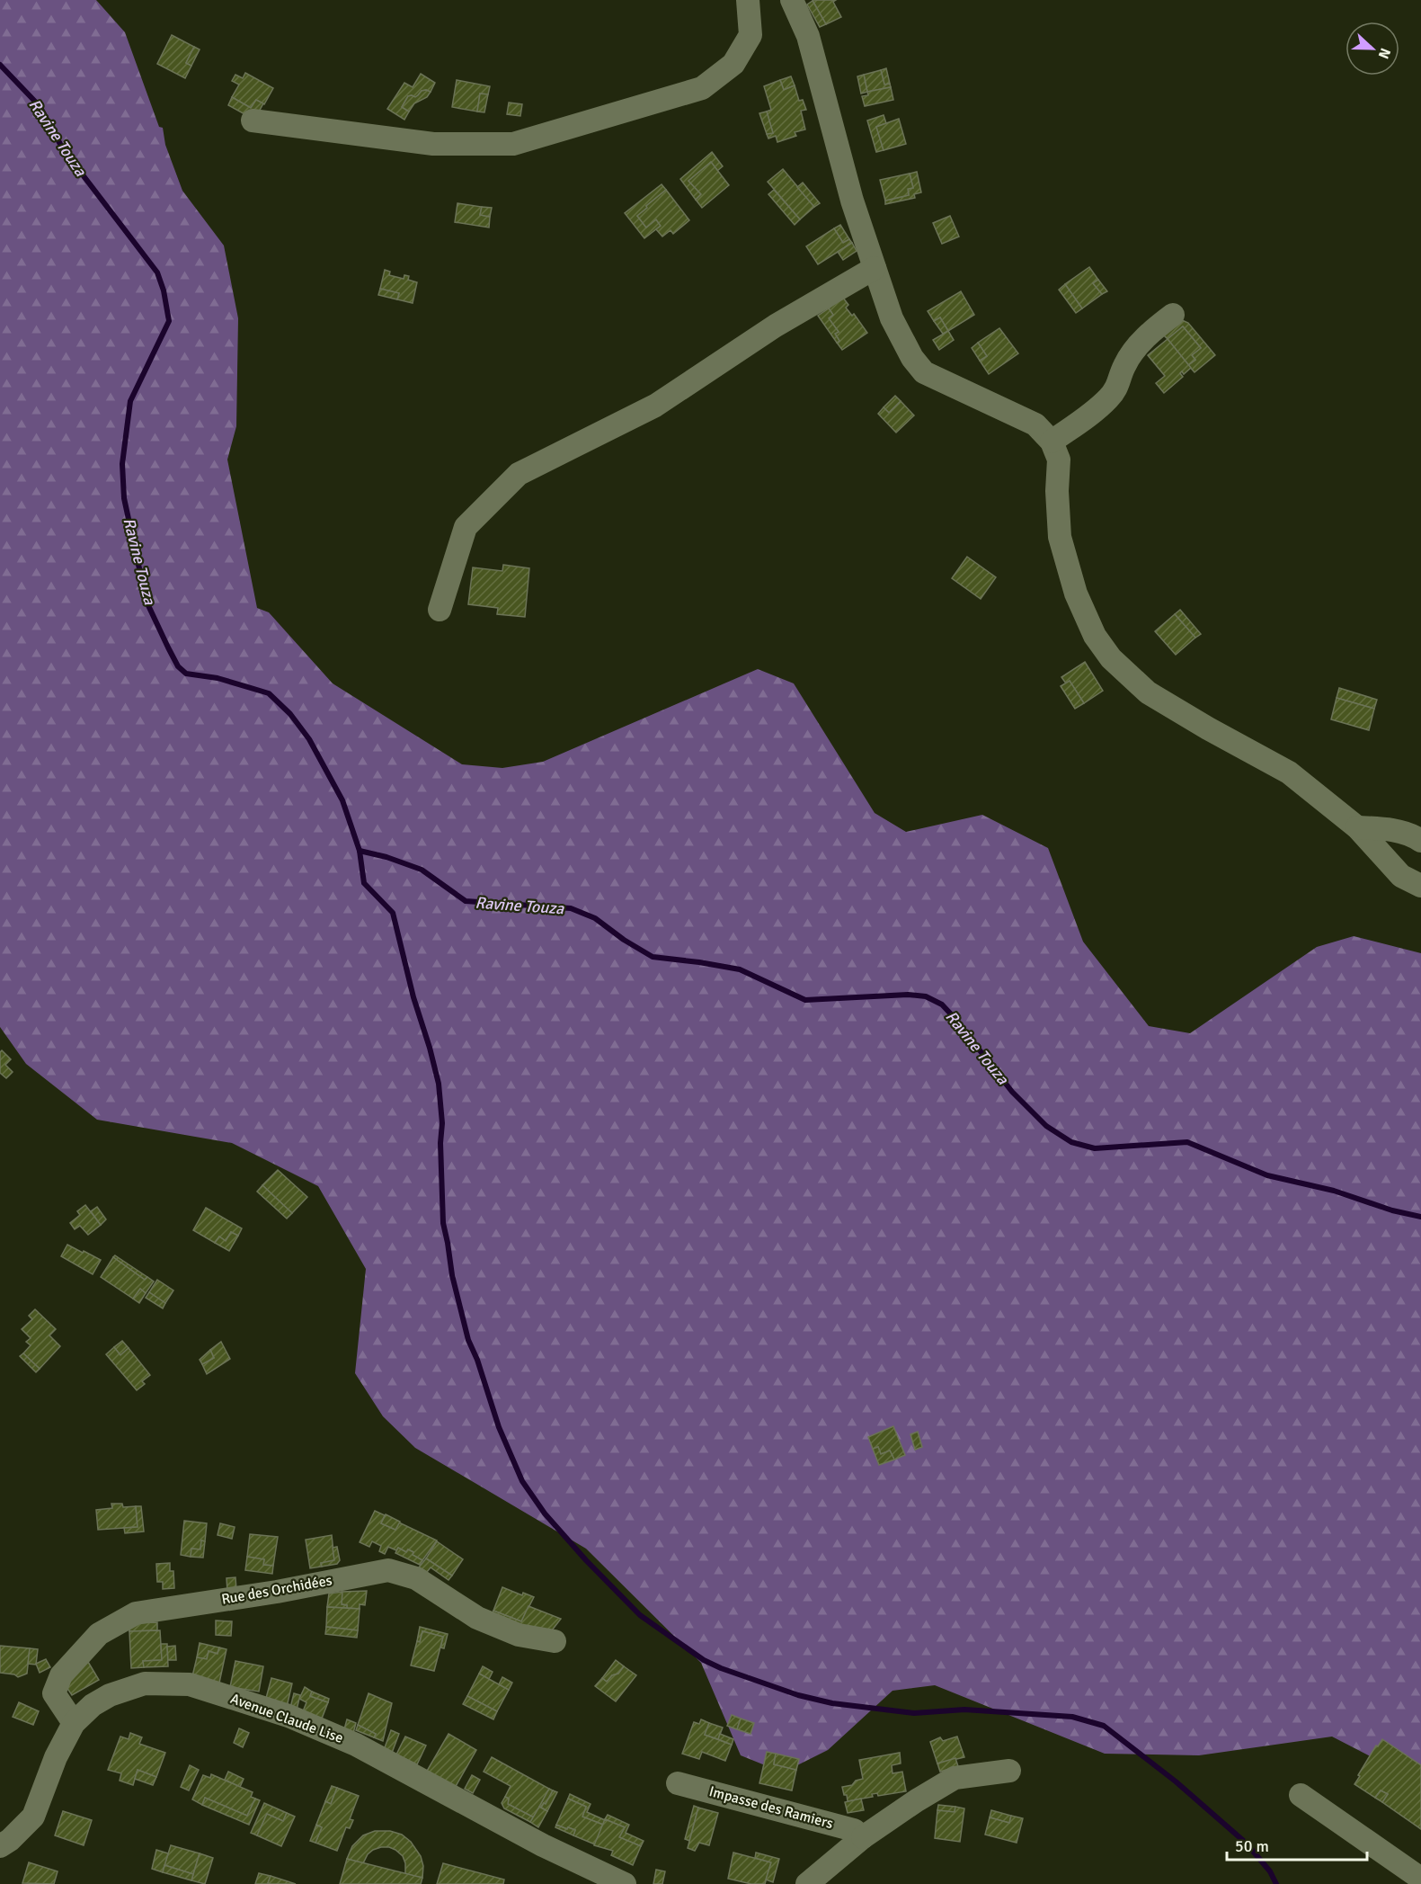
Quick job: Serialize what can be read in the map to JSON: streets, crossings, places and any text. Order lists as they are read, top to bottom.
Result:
{
  "streets": {
    "street": ["Rue des Orchidées", "Avenue Claude Lise", "Impasse des Ramiers"]
  },
  "crossings": [
    ["Rue des Orchidées", "Avenue Claude Lise"]
  ],
  "water": ["Ravine Touza"],
  "scale_bar": "50 m",
  "north": "right"
}
